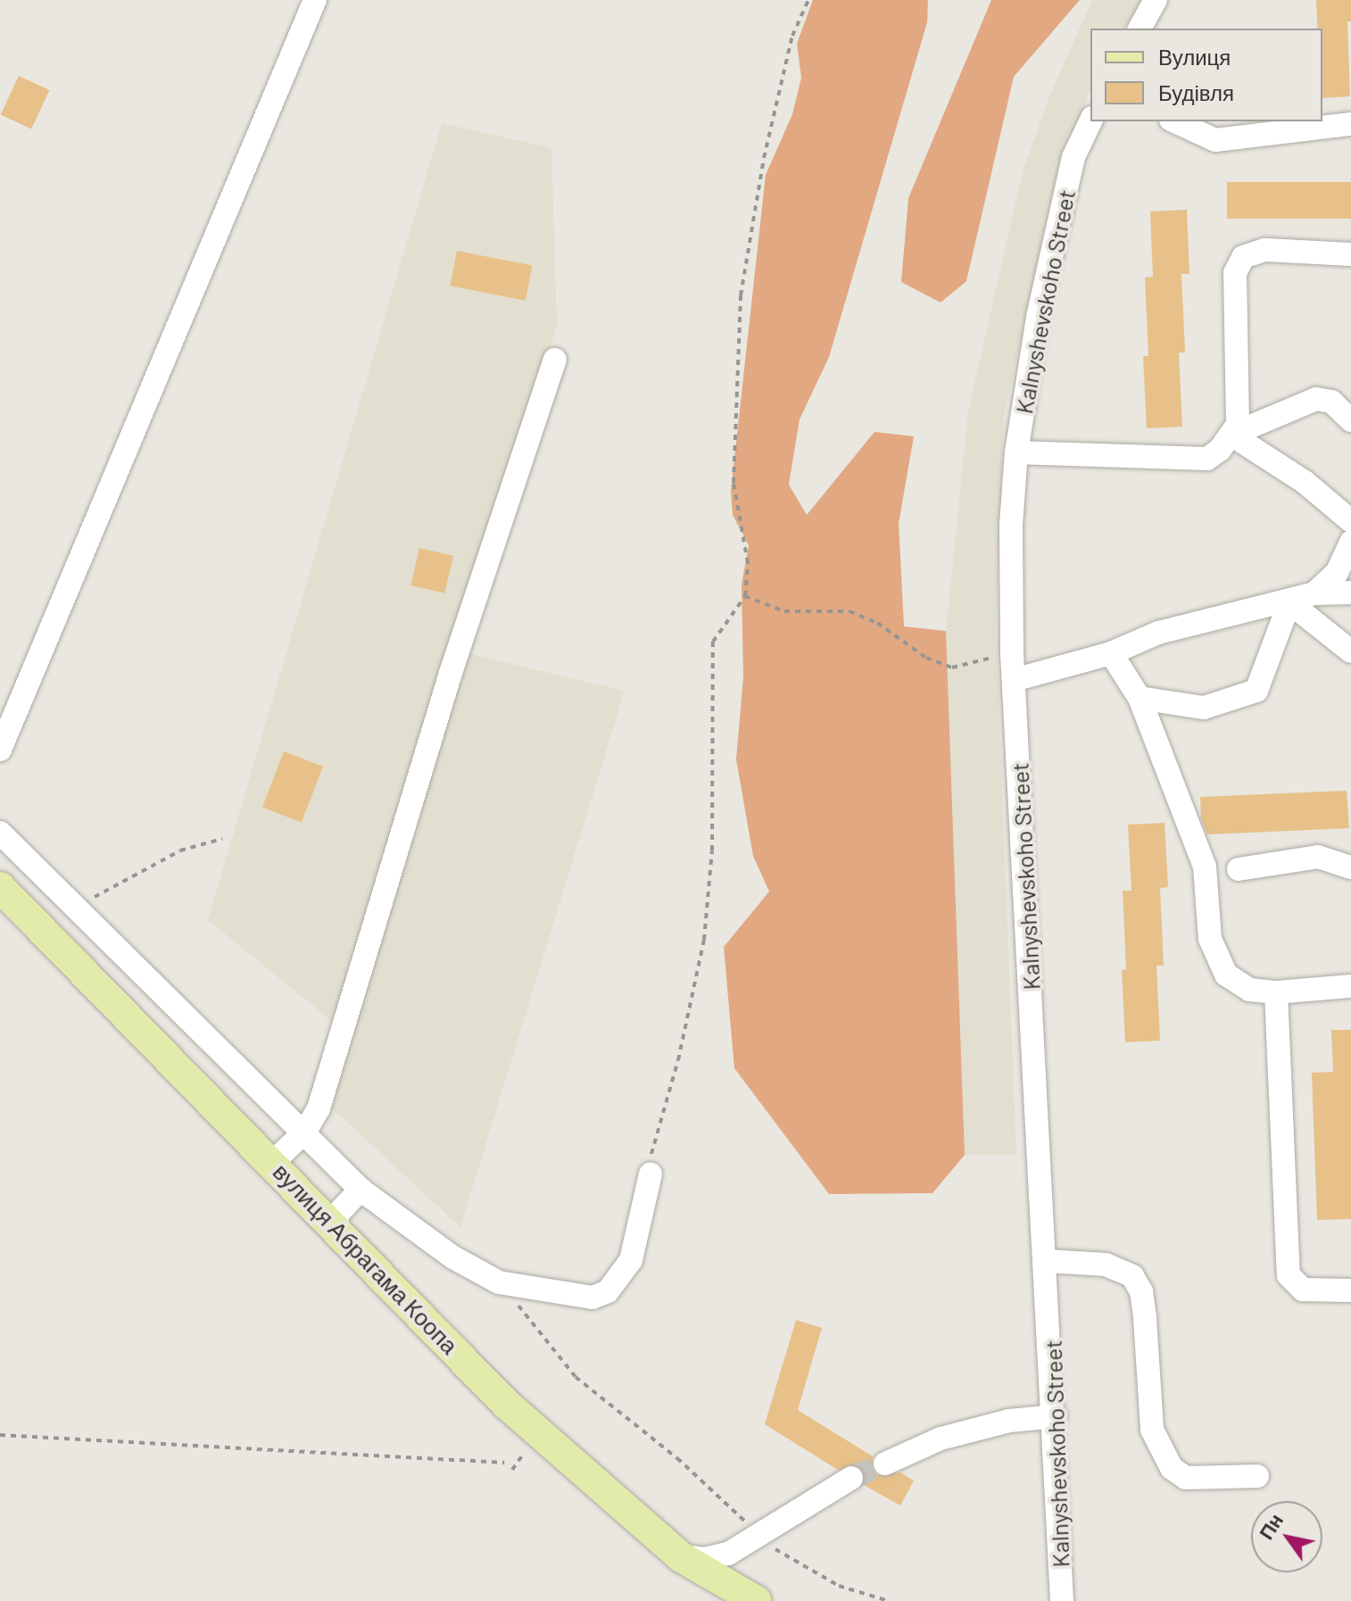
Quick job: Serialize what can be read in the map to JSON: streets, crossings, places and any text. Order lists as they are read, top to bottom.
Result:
{
  "streets": {
    "main road": ["вулиця Абрагама Коопа"],
    "street": ["Kalnyshevskoho Street"]
  },
  "legend": ["Вулиця", "Будівля"],
  "north": "top left"
}
